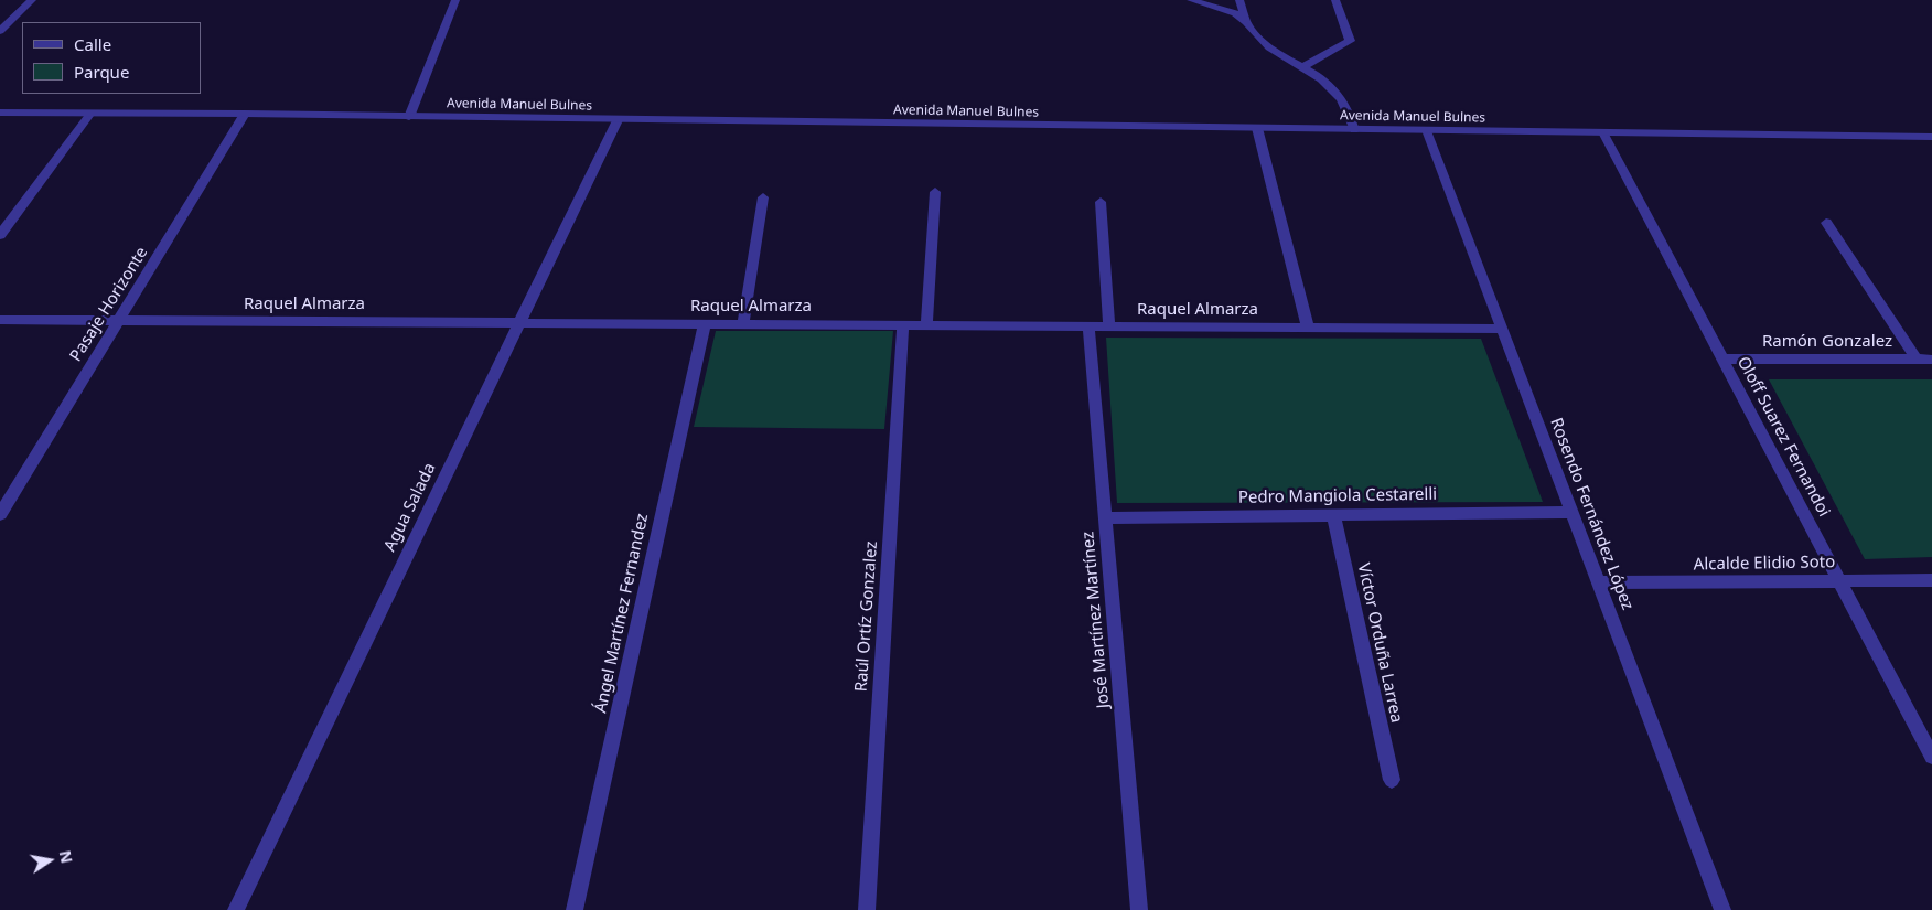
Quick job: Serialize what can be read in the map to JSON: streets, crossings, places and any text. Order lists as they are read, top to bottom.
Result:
{
  "streets": {
    "street": [
      "Avenida Manuel Bulnes",
      "Pasaje Horizonte",
      "Raquel Almarza",
      "Ramón Gonzalez",
      "Oloff Suarez Fernandoi",
      "Pedro Mangiola Cestarelli",
      "Agua Salada",
      "Rosendo Fernández López",
      "Alcalde Elidio Soto",
      "Ángel Martínez Fernandez",
      "Raúl Ortíz Gonzalez",
      "José Martínez Martínez",
      "Víctor Orduña Larrea"
    ]
  },
  "crossings": [
    ["Avenida Manuel Bulnes", "Pasaje Horizonte"],
    ["Avenida Manuel Bulnes", "Oloff Suarez Fernandoi"],
    ["Avenida Manuel Bulnes", "Agua Salada"],
    ["Avenida Manuel Bulnes", "Rosendo Fernández López"],
    ["Pasaje Horizonte", "Raquel Almarza"],
    ["Raquel Almarza", "Agua Salada"],
    ["Raquel Almarza", "Rosendo Fernández López"],
    ["Raquel Almarza", "Ángel Martínez Fernandez"],
    ["Raquel Almarza", "Raúl Ortíz Gonzalez"],
    ["Raquel Almarza", "José Martínez Martínez"],
    ["Ramón Gonzalez", "Oloff Suarez Fernandoi"],
    ["Oloff Suarez Fernandoi", "Alcalde Elidio Soto"],
    ["Pedro Mangiola Cestarelli", "Rosendo Fernández López"],
    ["Pedro Mangiola Cestarelli", "José Martínez Martínez"],
    ["Pedro Mangiola Cestarelli", "Víctor Orduña Larrea"],
    ["Rosendo Fernández López", "Alcalde Elidio Soto"]
  ],
  "legend": ["Calle", "Parque"],
  "north": "right"
}
